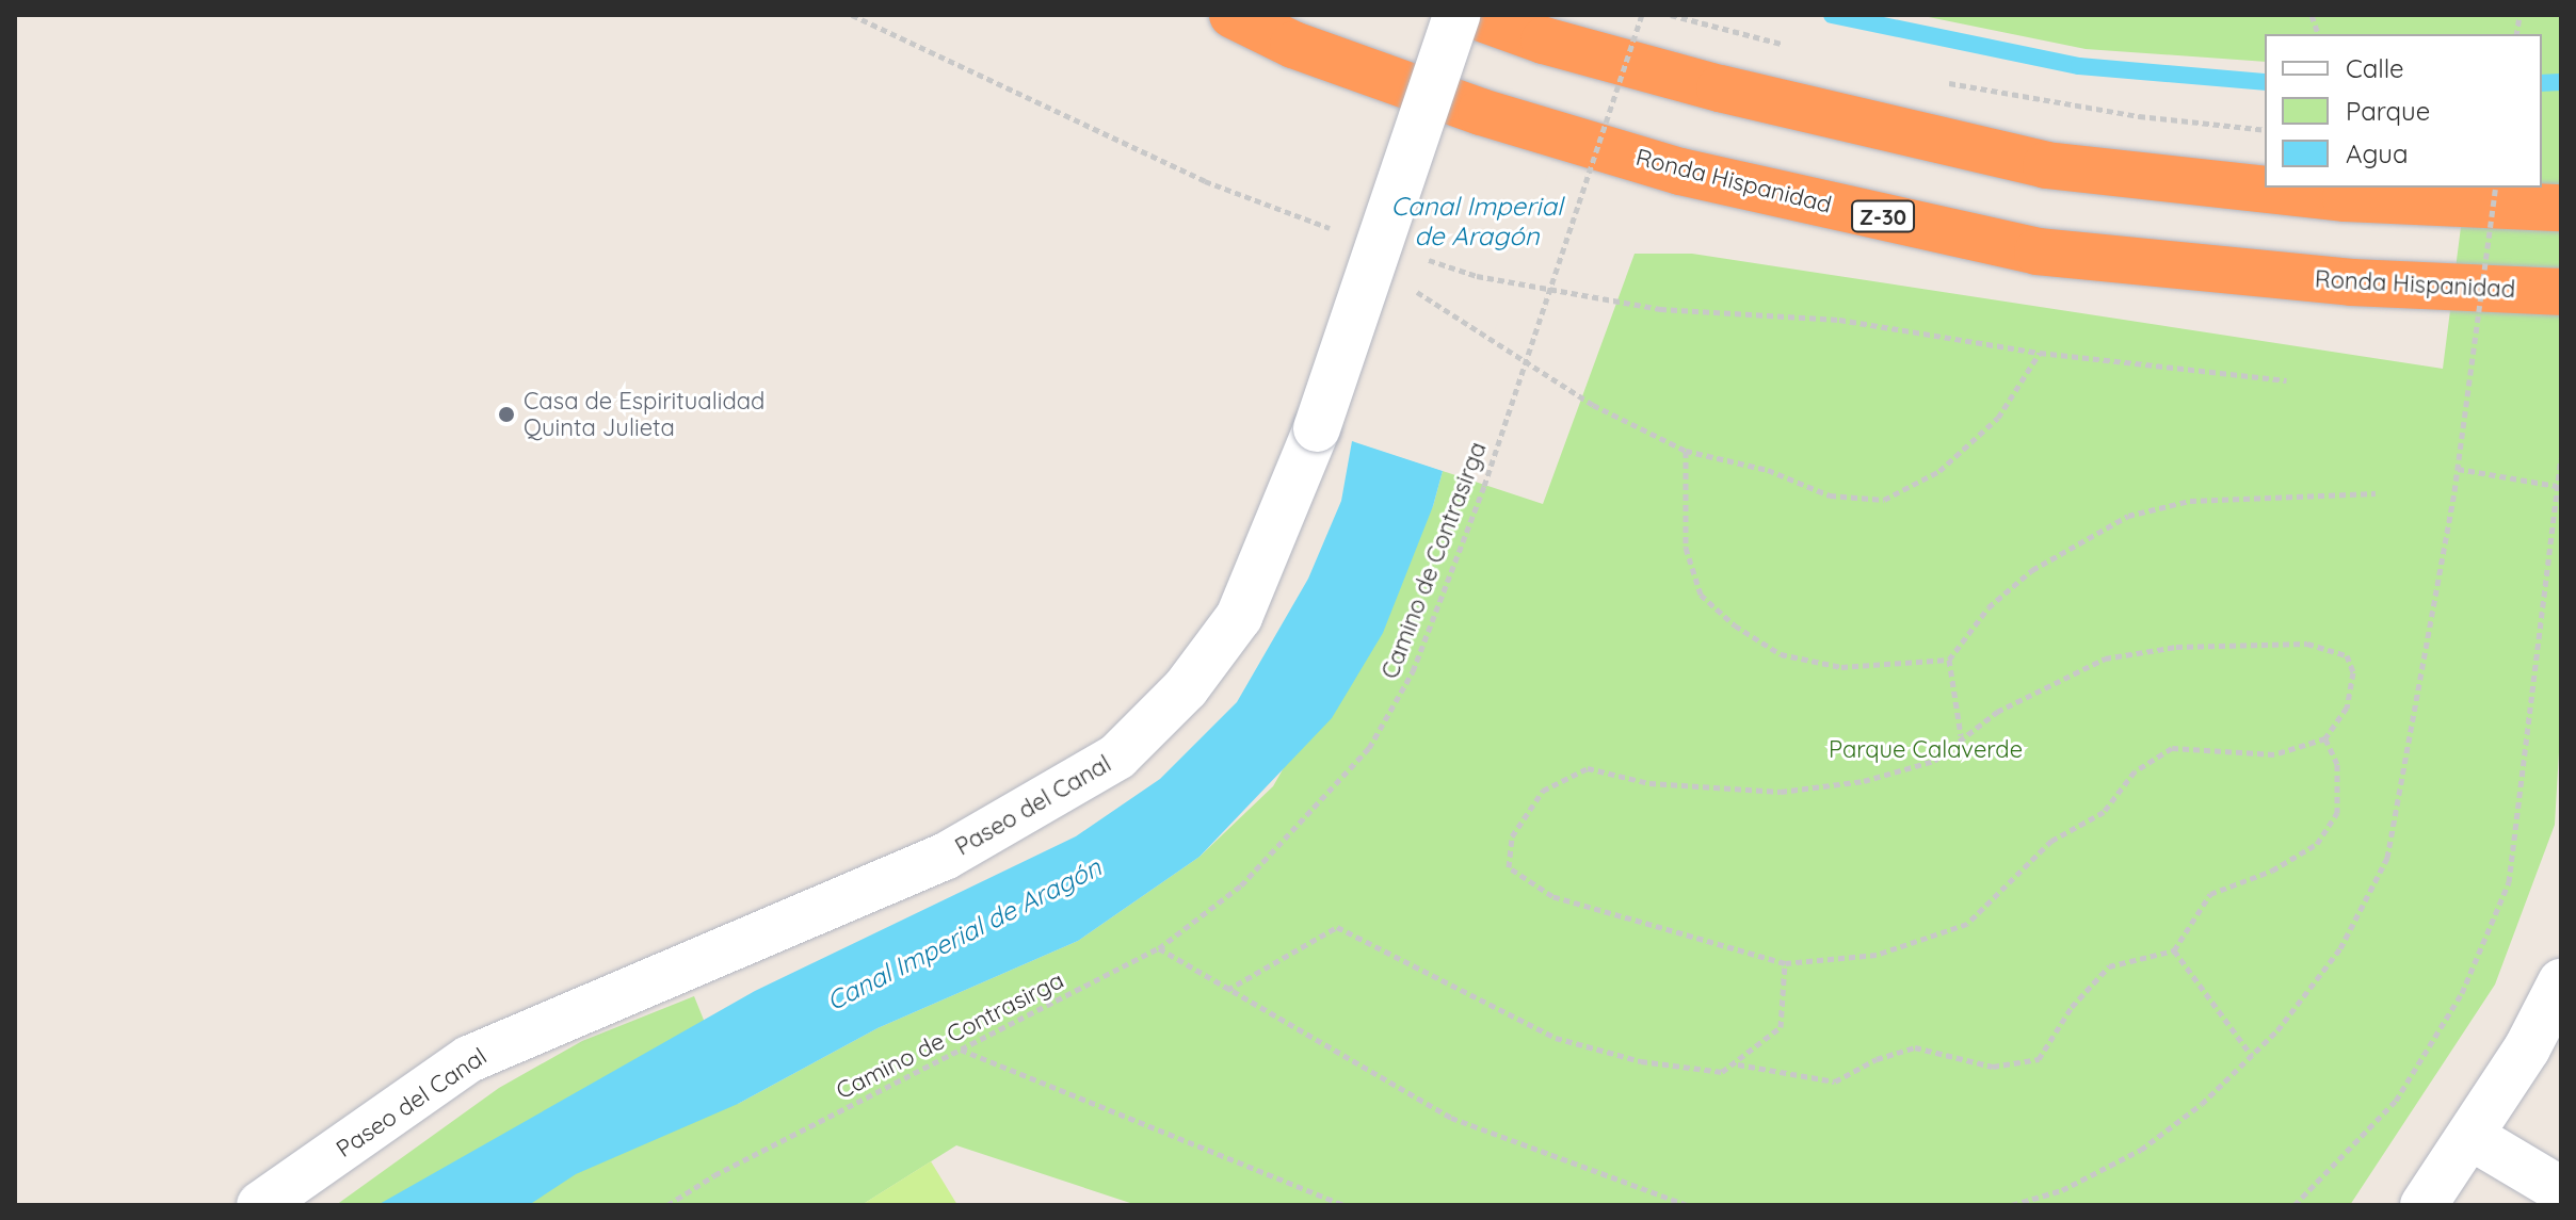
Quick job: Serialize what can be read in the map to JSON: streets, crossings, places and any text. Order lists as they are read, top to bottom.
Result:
{
  "streets": {
    "highway": ["Ronda Hispanidad", "Z-30"],
    "street": ["Paseo del Canal"],
    "path": ["Camino de Contrasirga"]
  },
  "water": ["Canal Imperial de Aragón"],
  "parks": ["Parque Calaverde"],
  "places": ["Casa de Espiritualidad Quinta Julieta"],
  "legend": ["Calle", "Parque", "Agua"]
}
